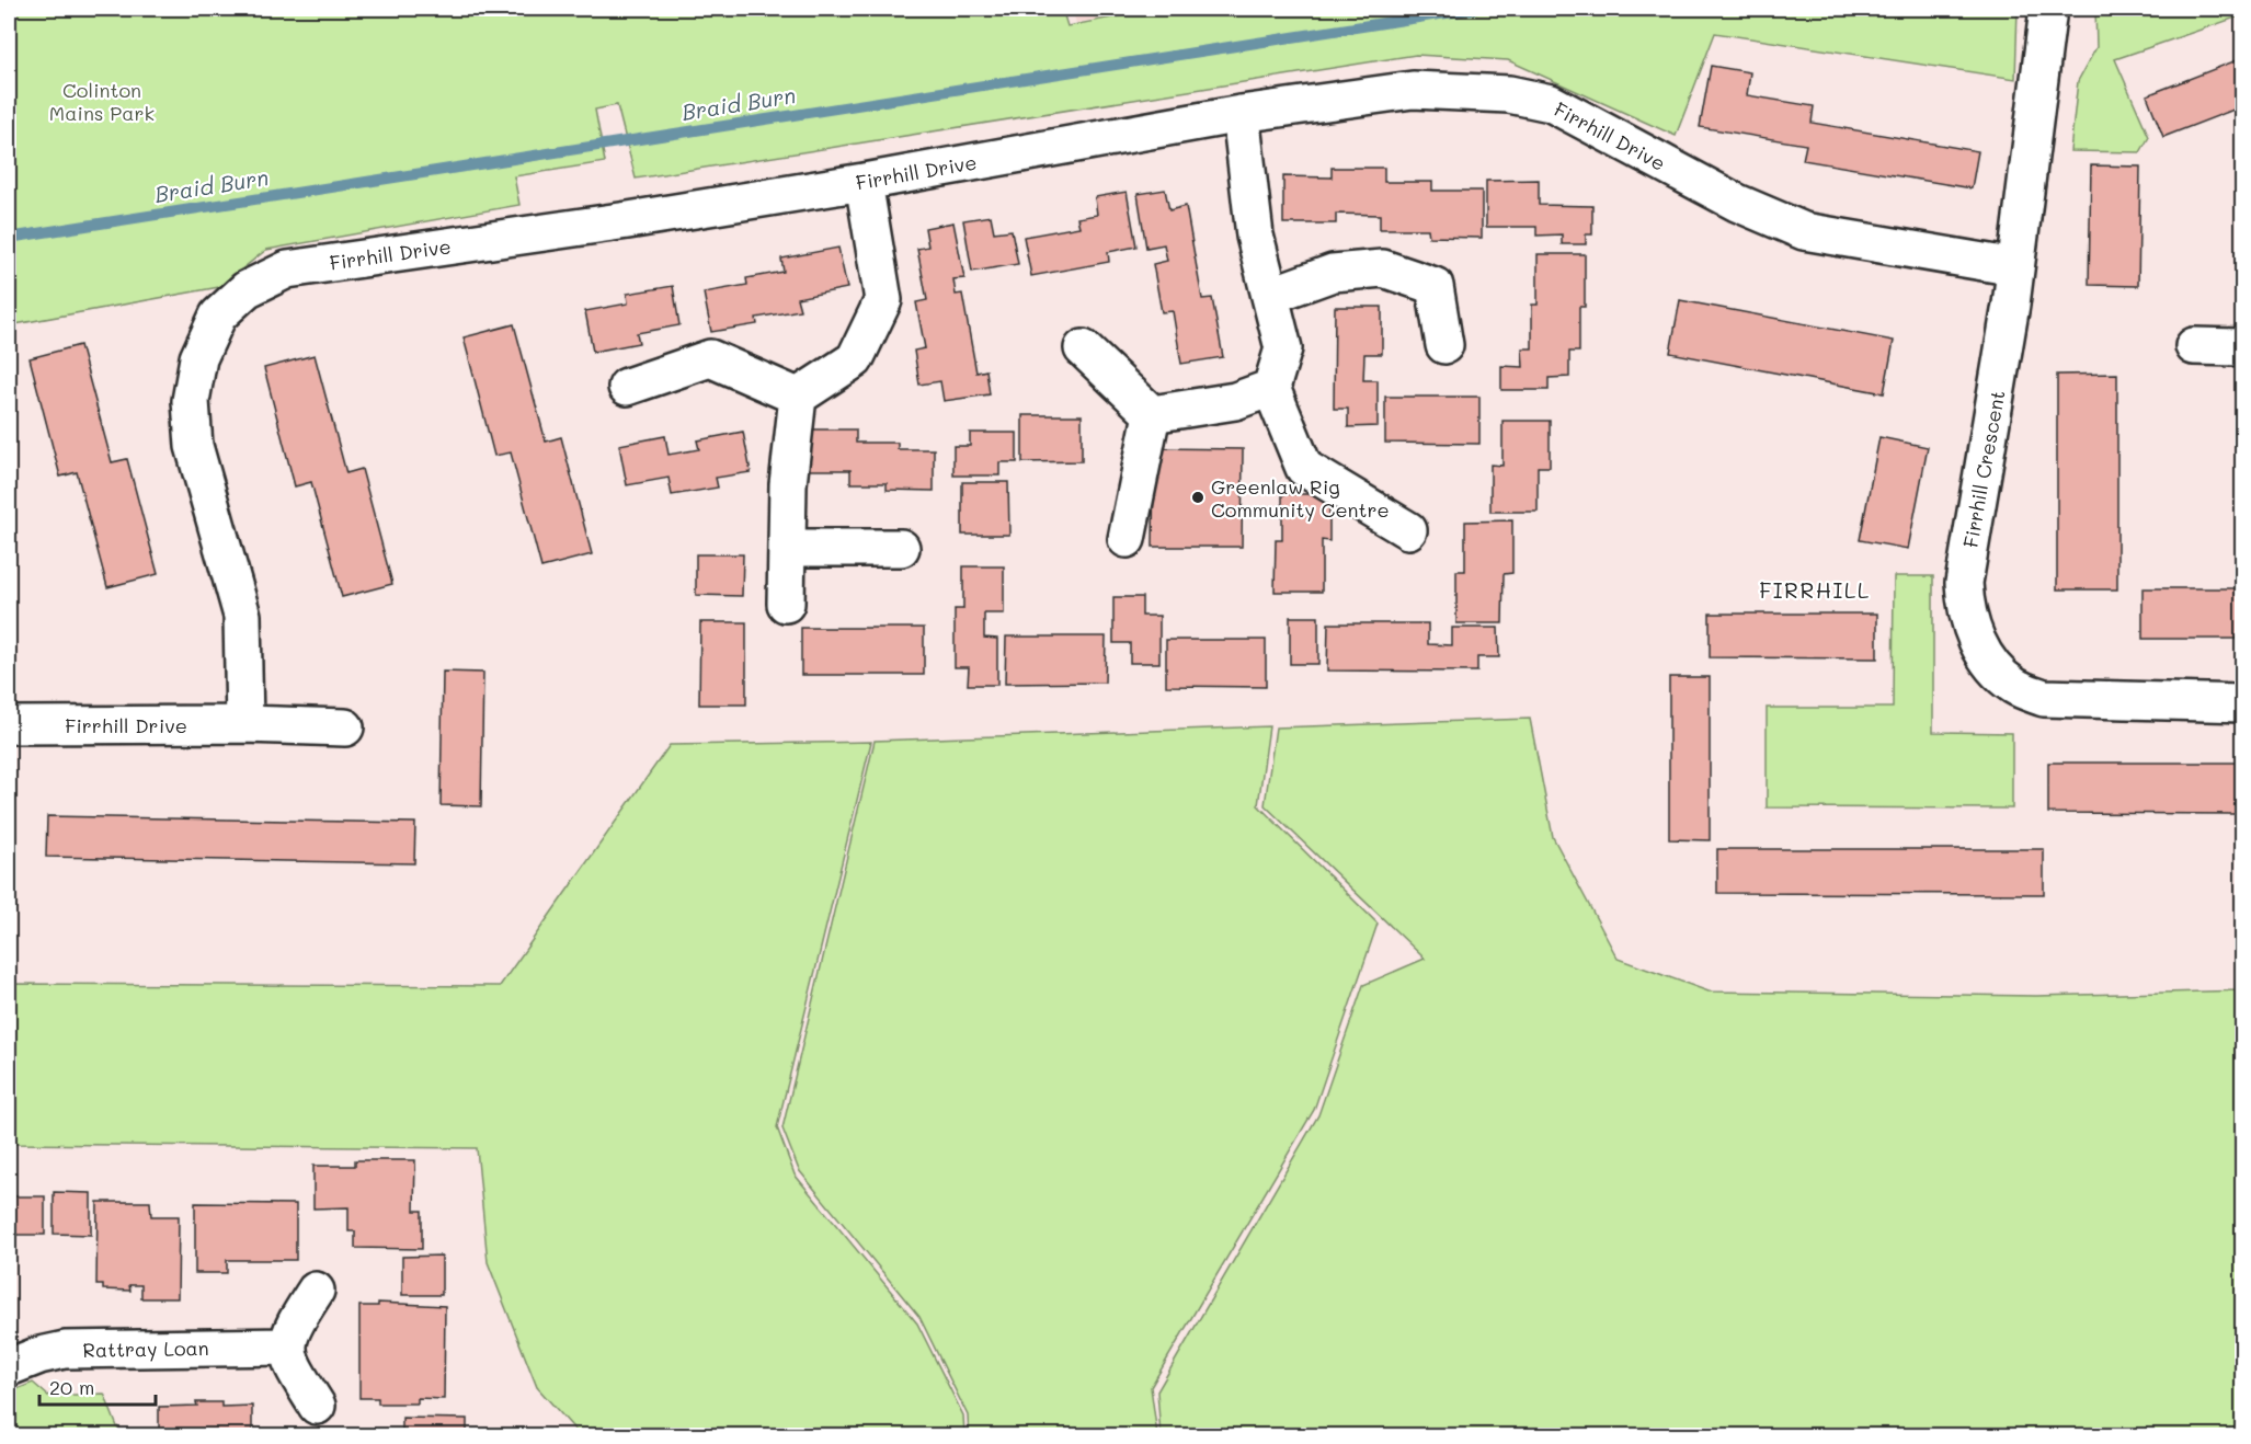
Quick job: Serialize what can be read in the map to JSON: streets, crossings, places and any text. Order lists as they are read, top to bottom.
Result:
{
  "streets": {
    "street": ["Firrhill Drive", "Firrhill Crescent", "Rattray Loan"]
  },
  "crossings": [
    ["Firrhill Drive", "Firrhill Crescent"]
  ],
  "districts": ["FIRRHILL"],
  "water": ["Braid Burn"],
  "parks": ["Colinton Mains Park"],
  "places": ["Greenlaw Rig Community Centre"],
  "scale_bar": "20 m"
}
